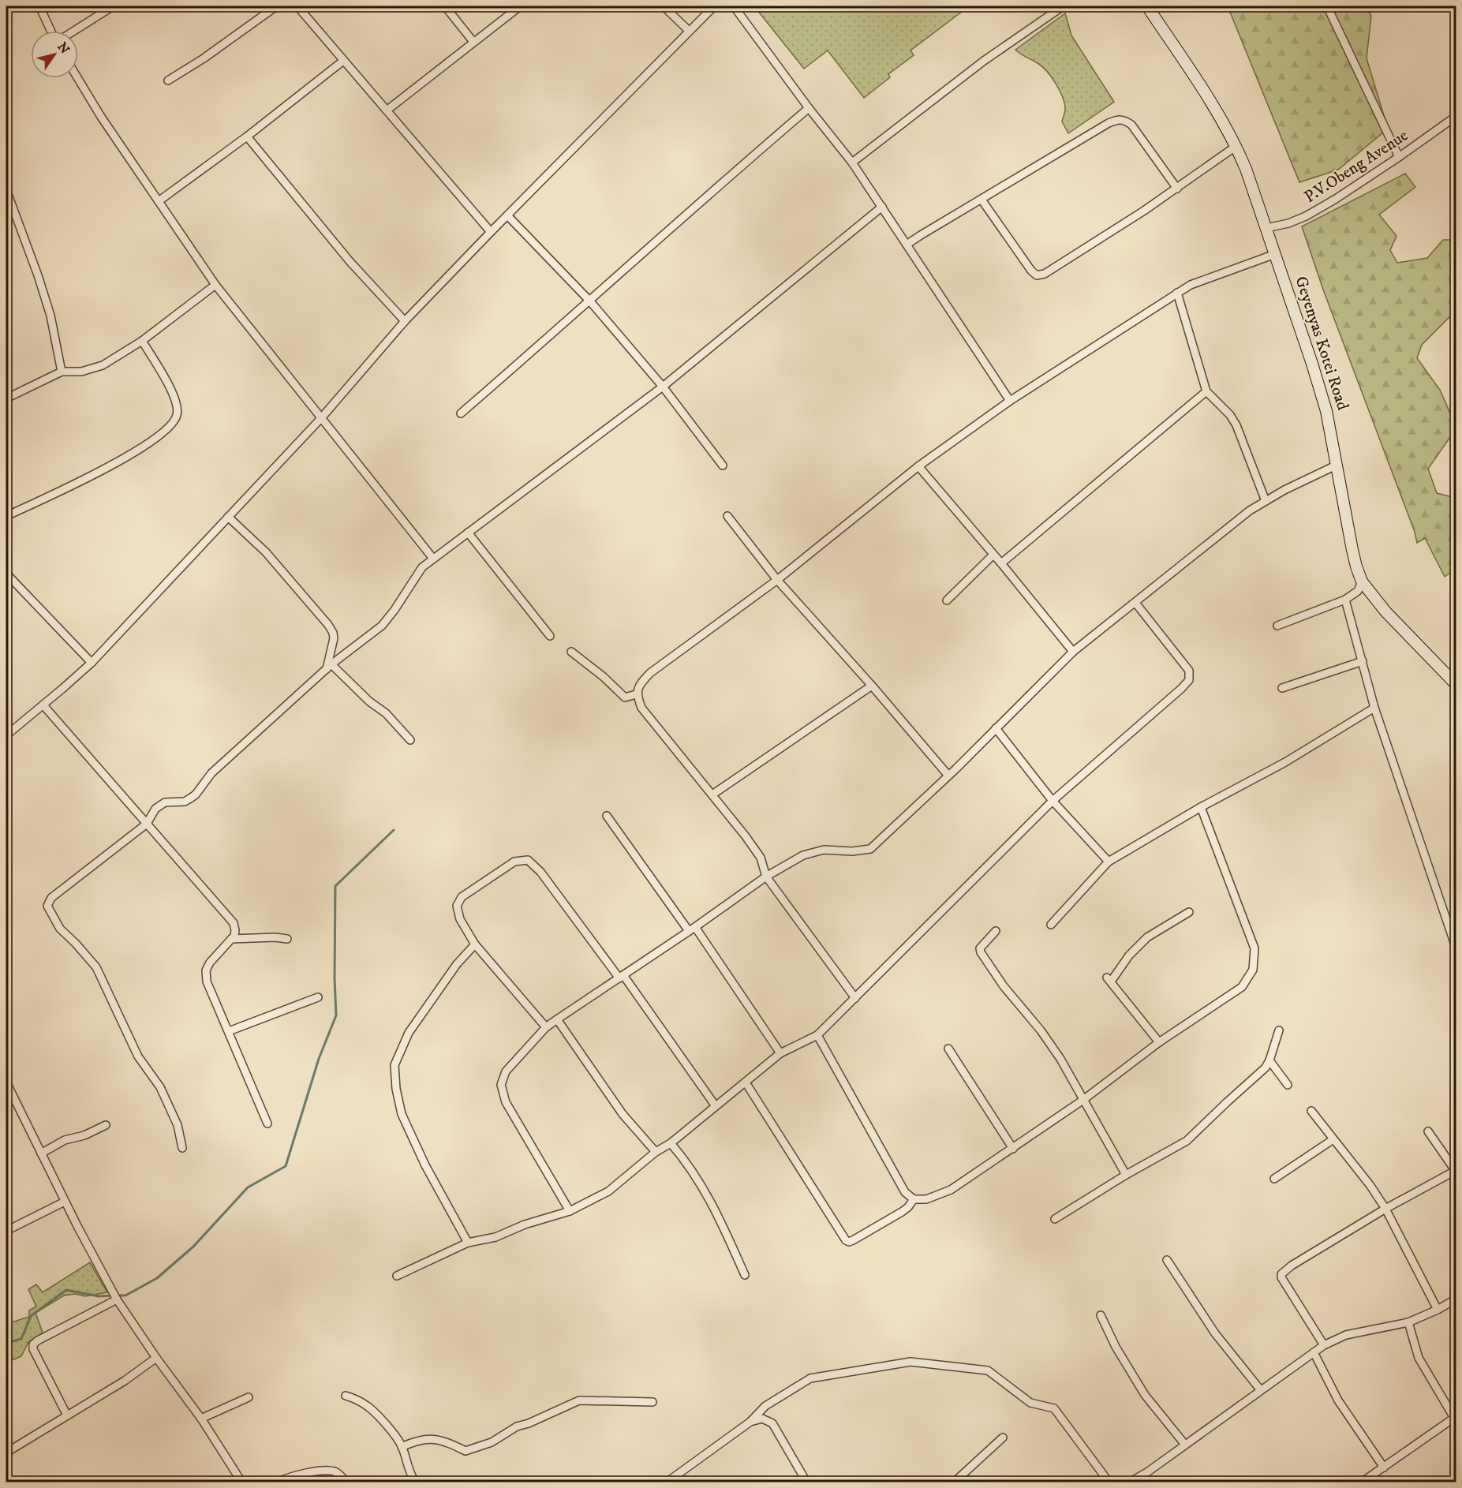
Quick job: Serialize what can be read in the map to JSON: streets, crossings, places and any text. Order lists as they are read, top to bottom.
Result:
{
  "streets": {
    "street": ["P.V.Obeng Avenue", "Geyenyas Kotei Road"]
  },
  "crossings": [
    ["P.V.Obeng Avenue", "Geyenyas Kotei Road"]
  ],
  "north": "top right"
}
